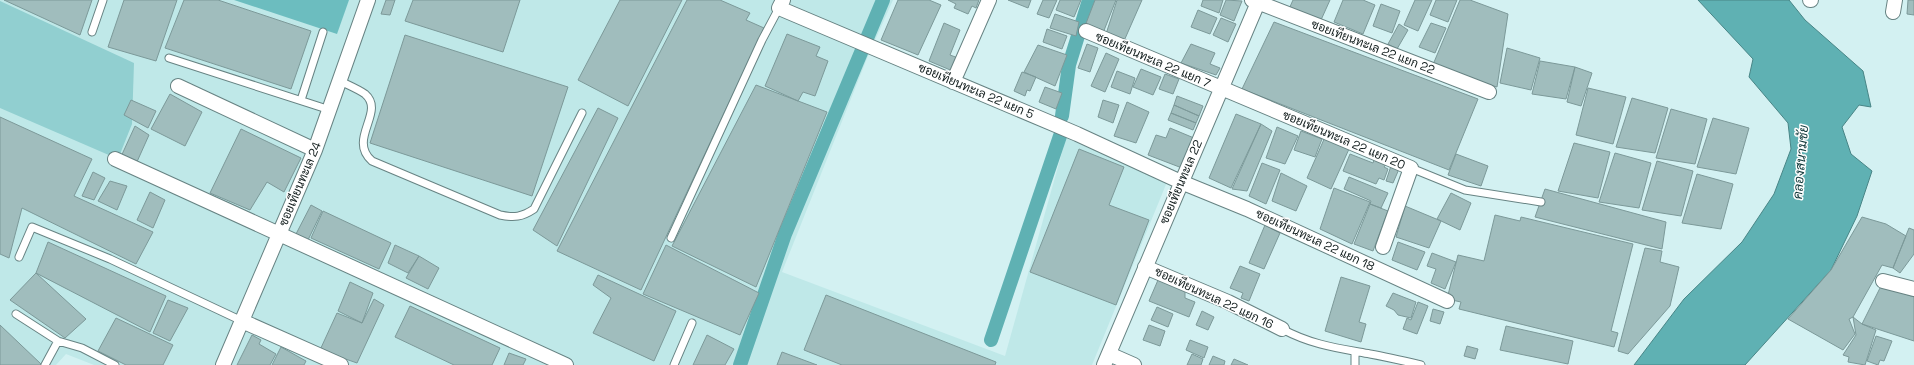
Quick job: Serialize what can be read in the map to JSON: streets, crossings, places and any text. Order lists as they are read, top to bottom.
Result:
{
  "streets": {
    "street": [
      "ซอยเทียนทะเล 22 แยก 22",
      "ซอยเทียนทะเล 22 แยก 7",
      "ซอยเทียนทะเล 22 แยก 5",
      "ซอยเทียนทะเล 22 แยก 20",
      "ซอยเทียนทะเล 22",
      "ซอยเทียนทะเล 24",
      "ซอยเทียนทะเล 22 แยก 18",
      "ซอยเทียนทะเล 22 แยก 16"
    ]
  },
  "crossings": [
    ["ซอยเทียนทะเล 22 แยก 22", "ซอยเทียนทะเล 22"],
    ["ซอยเทียนทะเล 22 แยก 7", "ซอยเทียนทะเล 22 แยก 20"],
    ["ซอยเทียนทะเล 22 แยก 7", "ซอยเทียนทะเล 22"],
    ["ซอยเทียนทะเล 22 แยก 5", "ซอยเทียนทะเล 22"],
    ["ซอยเทียนทะเล 22 แยก 5", "ซอยเทียนทะเล 22 แยก 18"],
    ["ซอยเทียนทะเล 22 แยก 20", "ซอยเทียนทะเล 22"],
    ["ซอยเทียนทะเล 22", "ซอยเทียนทะเล 22 แยก 18"],
    ["ซอยเทียนทะเล 22", "ซอยเทียนทะเล 22 แยก 16"]
  ],
  "water": ["คลองสนามชัย"]
}
